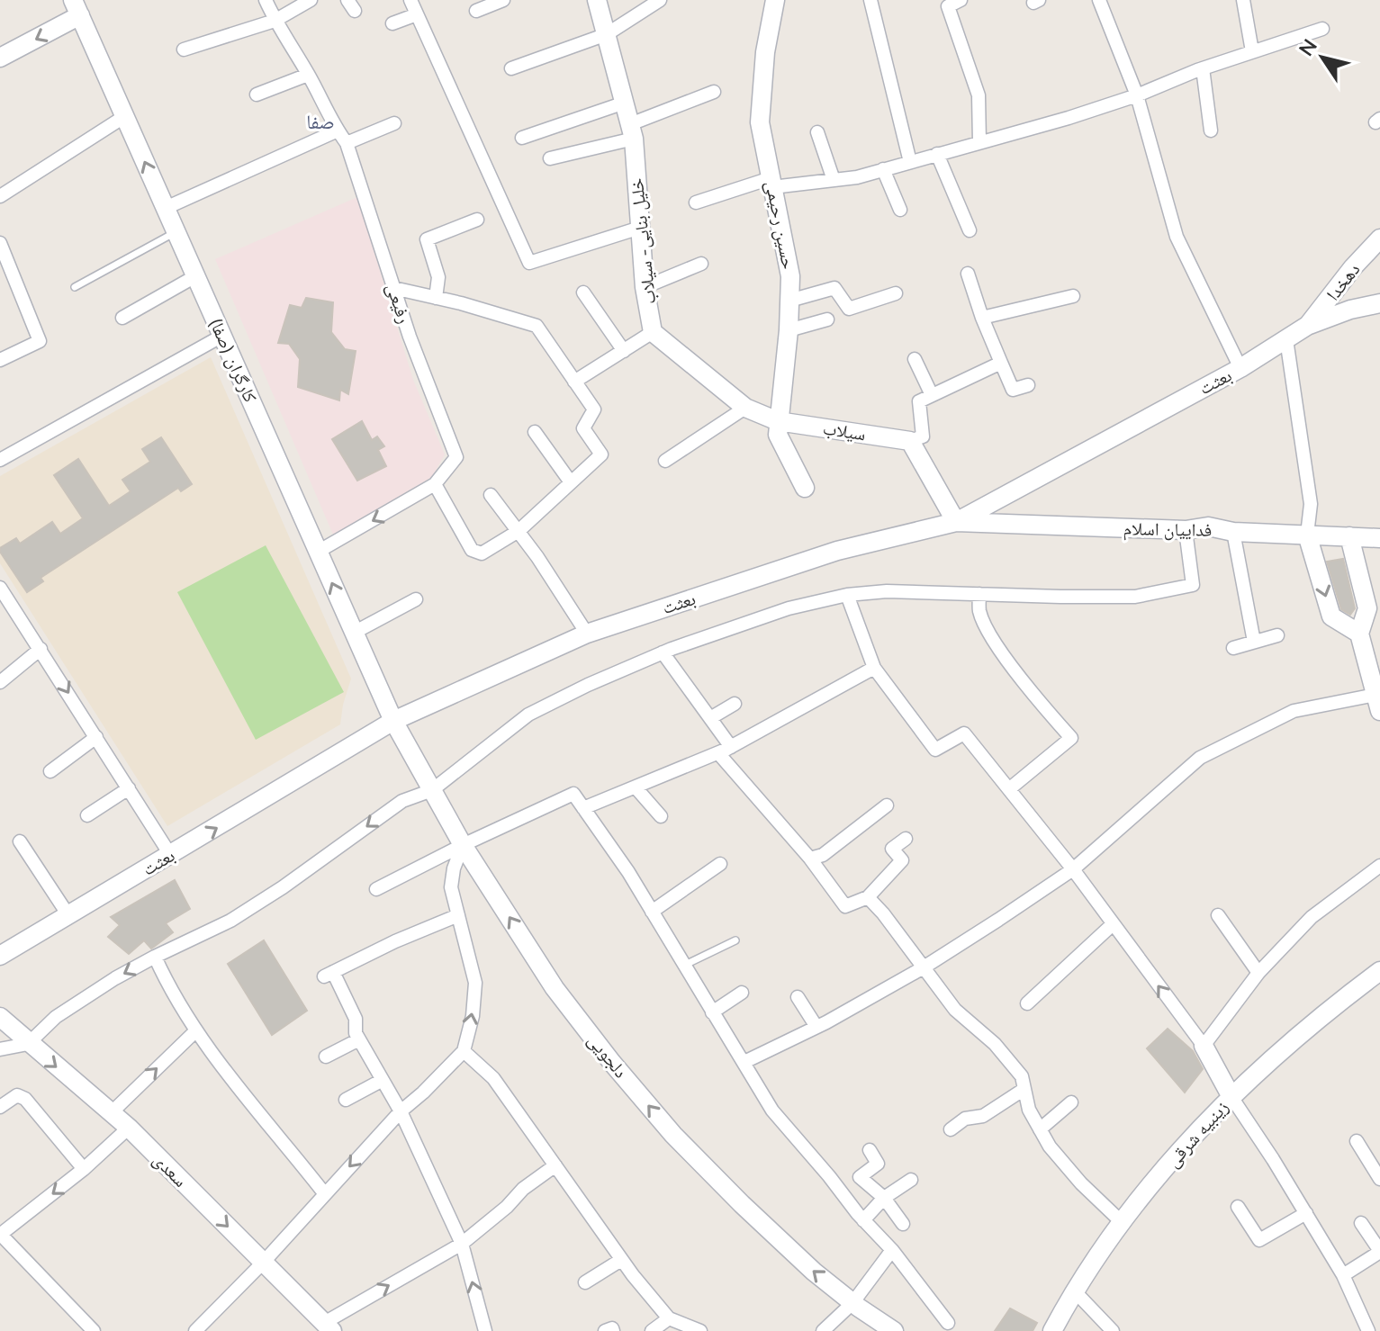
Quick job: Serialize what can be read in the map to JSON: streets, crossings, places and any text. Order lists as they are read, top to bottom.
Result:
{
  "streets": {
    "main road": [
      "حسین رحیمی",
      "خلیل بنایی- سیلاب",
      "دهخدا",
      "کارگران (صفا)",
      "بعثت",
      "سیلاب",
      "فداییان اسلام",
      "دلجویی",
      "زینبیه شرقی",
      "سعدی"
    ],
    "street": ["رفیعی"]
  },
  "crossings": [
    ["حسین رحیمی", "سیلاب"],
    ["دهخدا", "بعثت"],
    ["رفیعی", "کارگران (صفا)"],
    ["کارگران (صفا)", "بعثت"],
    ["کارگران (صفا)", "دلجویی"],
    ["بعثت", "فداییان اسلام"],
    ["بعثت", "دلجویی"]
  ],
  "one_way": ["دلجویی", "سعدی"],
  "districts": ["صفا"],
  "north": "top left"
}
